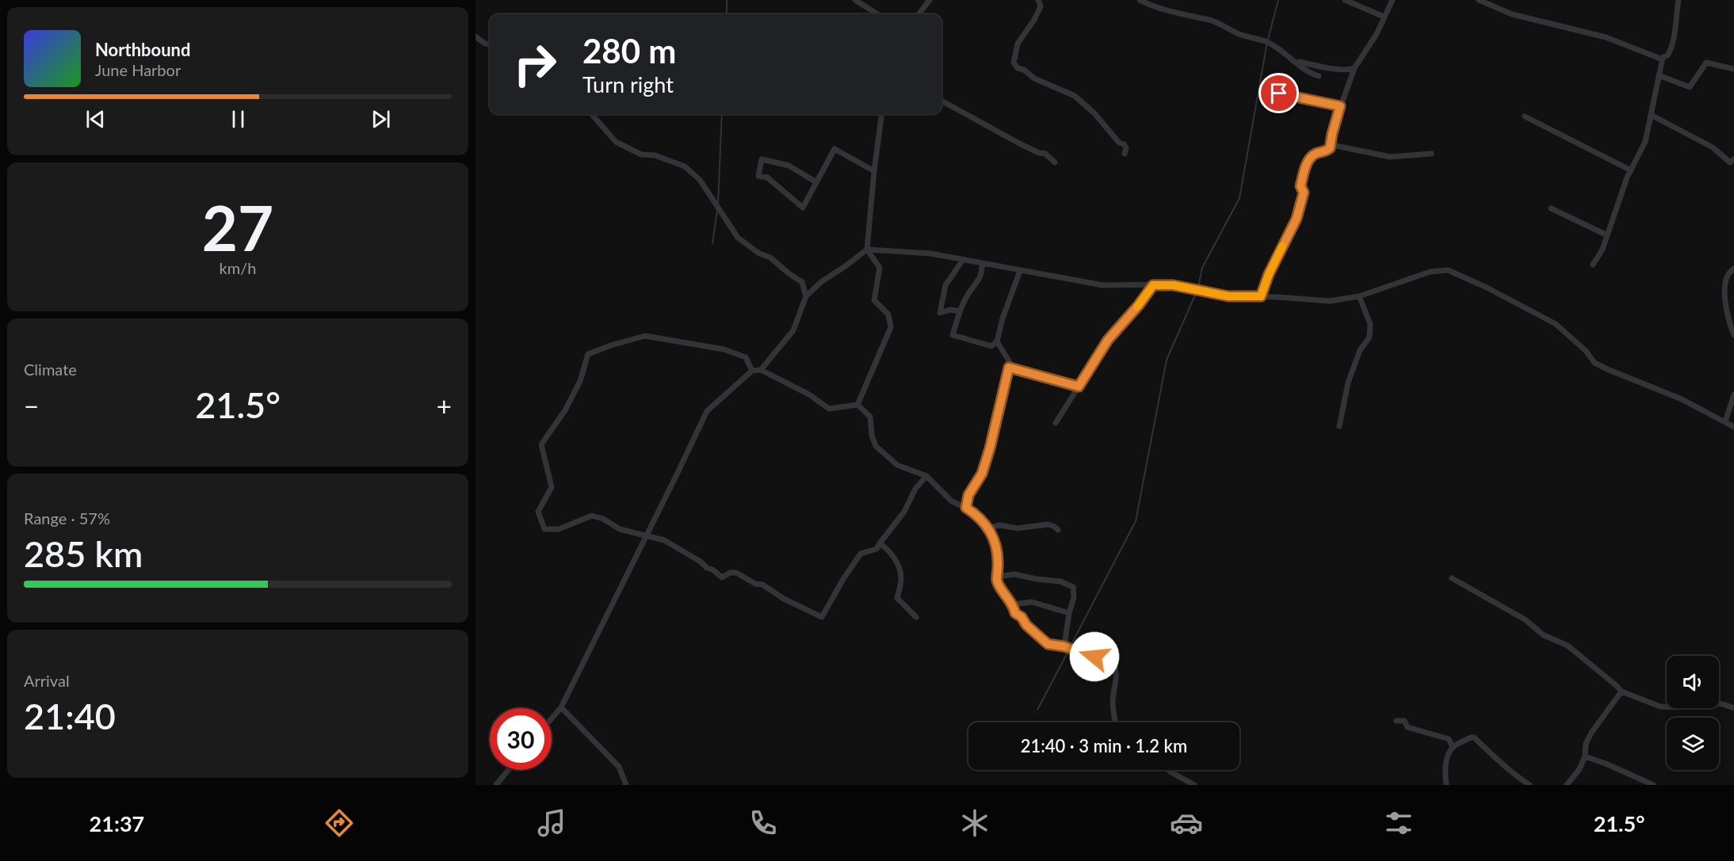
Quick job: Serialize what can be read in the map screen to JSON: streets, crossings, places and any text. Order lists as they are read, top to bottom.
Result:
{
  "page": {
    "turn": ["280 m", "Turn right"],
    "song": ["Northbound", "June Harbor"],
    "tile": [
      ["27", "km/h"],
      "Climate",
      ["Range · 57%", "285 km"],
      ["Arrival", "21:40"]
    ],
    "heat": ["−", "21.5°", "+"],
    "limit": "30",
    "trip": "21:40 · 3 min · 1.2 km",
    "tabs": ["21:37", "21.5°"]
  }
}
